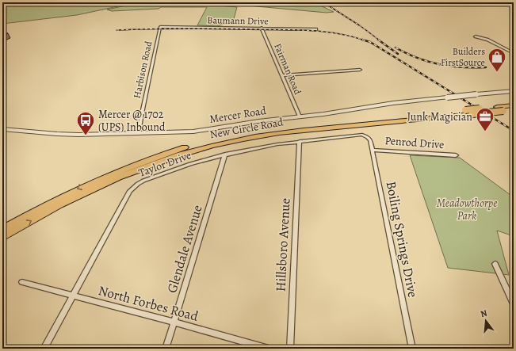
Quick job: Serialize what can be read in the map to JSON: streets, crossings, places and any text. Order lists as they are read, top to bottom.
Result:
{
  "streets": {
    "highway": ["New Circle Road"],
    "street": [
      "Baumann Drive",
      "Fairman Road",
      "Harbison Road",
      "Mercer Road",
      "Penrod Drive",
      "Taylor Drive",
      "Boiling Springs Drive",
      "Hillsboro Avenue",
      "Glendale Avenue",
      "North Forbes Road"
    ]
  },
  "crossings": [
    ["Baumann Drive", "Fairman Road"],
    ["Baumann Drive", "Harbison Road"],
    ["Fairman Road", "Mercer Road"],
    ["Harbison Road", "Mercer Road"],
    ["Penrod Drive", "Boiling Springs Drive"],
    ["Taylor Drive", "Boiling Springs Drive"],
    ["Taylor Drive", "Hillsboro Avenue"],
    ["Taylor Drive", "Glendale Avenue"],
    ["Taylor Drive", "North Forbes Road"],
    ["Glendale Avenue", "North Forbes Road"]
  ],
  "parks": ["Meadowthorpe Park"],
  "places": {
    "shop": ["Builders FirstSource"],
    "office": ["Junk Magician"],
    "bus stop": ["Mercer @ 1702 (UPS) Inbound"]
  },
  "north": "top"
}
